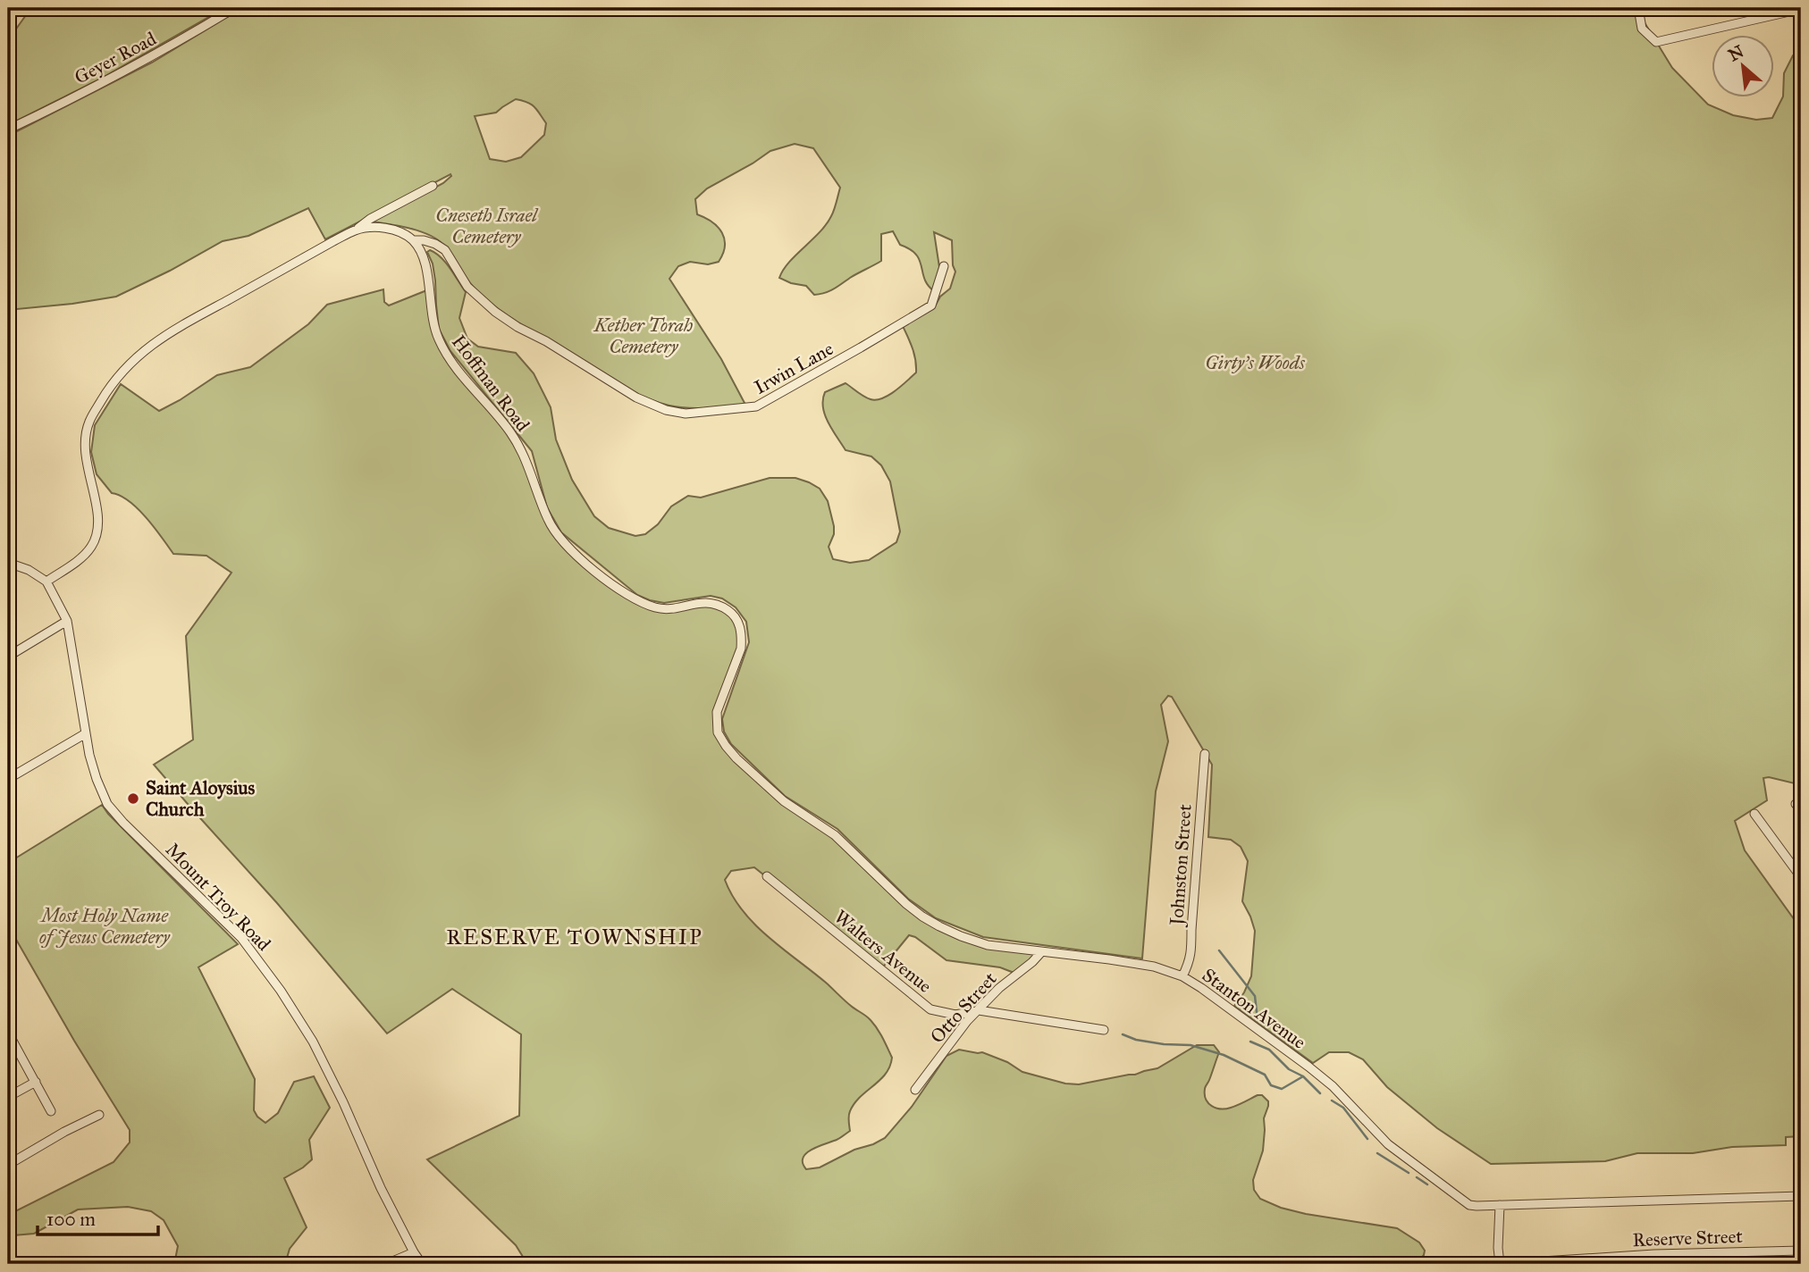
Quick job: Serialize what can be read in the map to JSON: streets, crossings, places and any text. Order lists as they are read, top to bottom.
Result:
{
  "streets": {
    "street": [
      "Geyer Road",
      "Irwin Lane",
      "Hoffman Road",
      "Johnston Street",
      "Mount Troy Road",
      "Walters Avenue",
      "Otto Street",
      "Stanton Avenue",
      "Reserve Street"
    ]
  },
  "crossings": [
    ["Irwin Lane", "Hoffman Road"],
    ["Hoffman Road", "Stanton Avenue"],
    ["Johnston Street", "Stanton Avenue"],
    ["Walters Avenue", "Otto Street"],
    ["Otto Street", "Stanton Avenue"]
  ],
  "districts": ["RESERVE TOWNSHIP"],
  "parks": [
    "Cneseth Israel Cemetery",
    "Kether Torah Cemetery",
    "Girty's Woods",
    "Most Holy Name of Jesus Cemetery"
  ],
  "places": ["Saint Aloysius Church"],
  "scale_bar": "100 m",
  "north": "top left"
}
